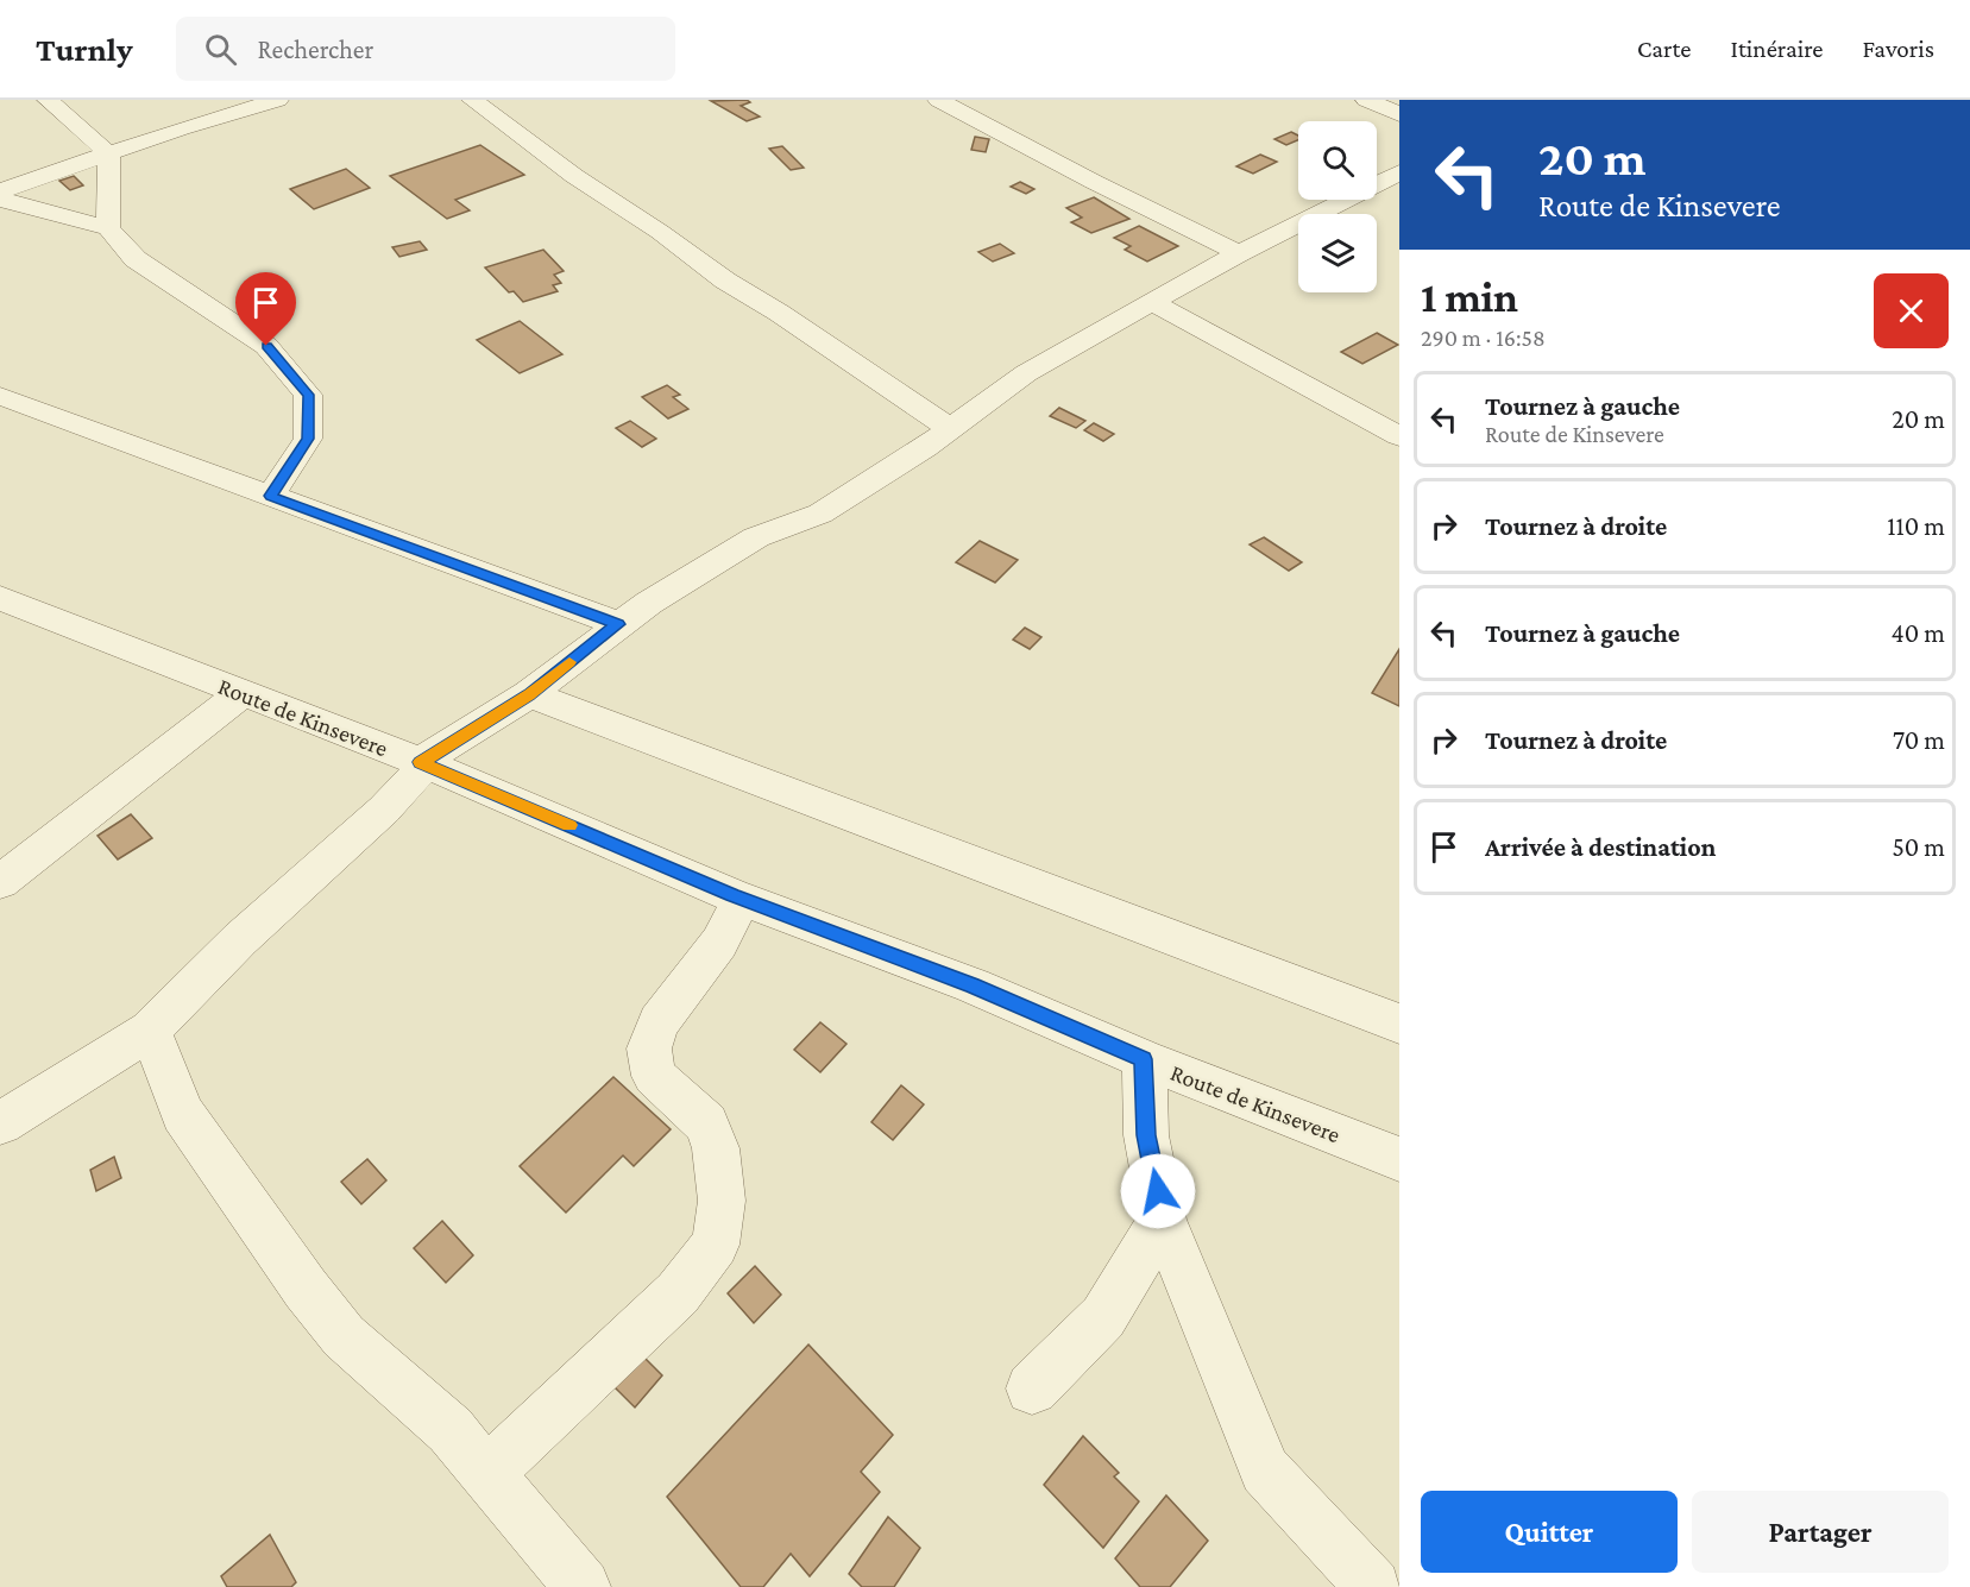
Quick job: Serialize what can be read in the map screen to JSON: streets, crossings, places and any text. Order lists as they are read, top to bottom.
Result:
{
  "streets": {
    "street": ["Route de Kinsevere"]
  },
  "page": {
    "header": "Turnly",
    "search": "Rechercher",
    "nav": ["Carte", "Itinéraire", "Favoris"],
    "turn": ["20 m", "Route de Kinsevere"],
    "heading": ["1 min", "290 m · 16:58"],
    "list": [
      {
        "name": "Tournez à gauche",
        "note": "Route de Kinsevere",
        "value": "20 m"
      },
      {
        "name": "Tournez à droite",
        "value": "110 m"
      },
      {
        "name": "Tournez à gauche",
        "value": "40 m"
      },
      {
        "name": "Tournez à droite",
        "value": "70 m"
      },
      {
        "name": "Arrivée à destination",
        "value": "50 m"
      }
    ],
    "buttons": ["Quitter", "Partager"]
  }
}
